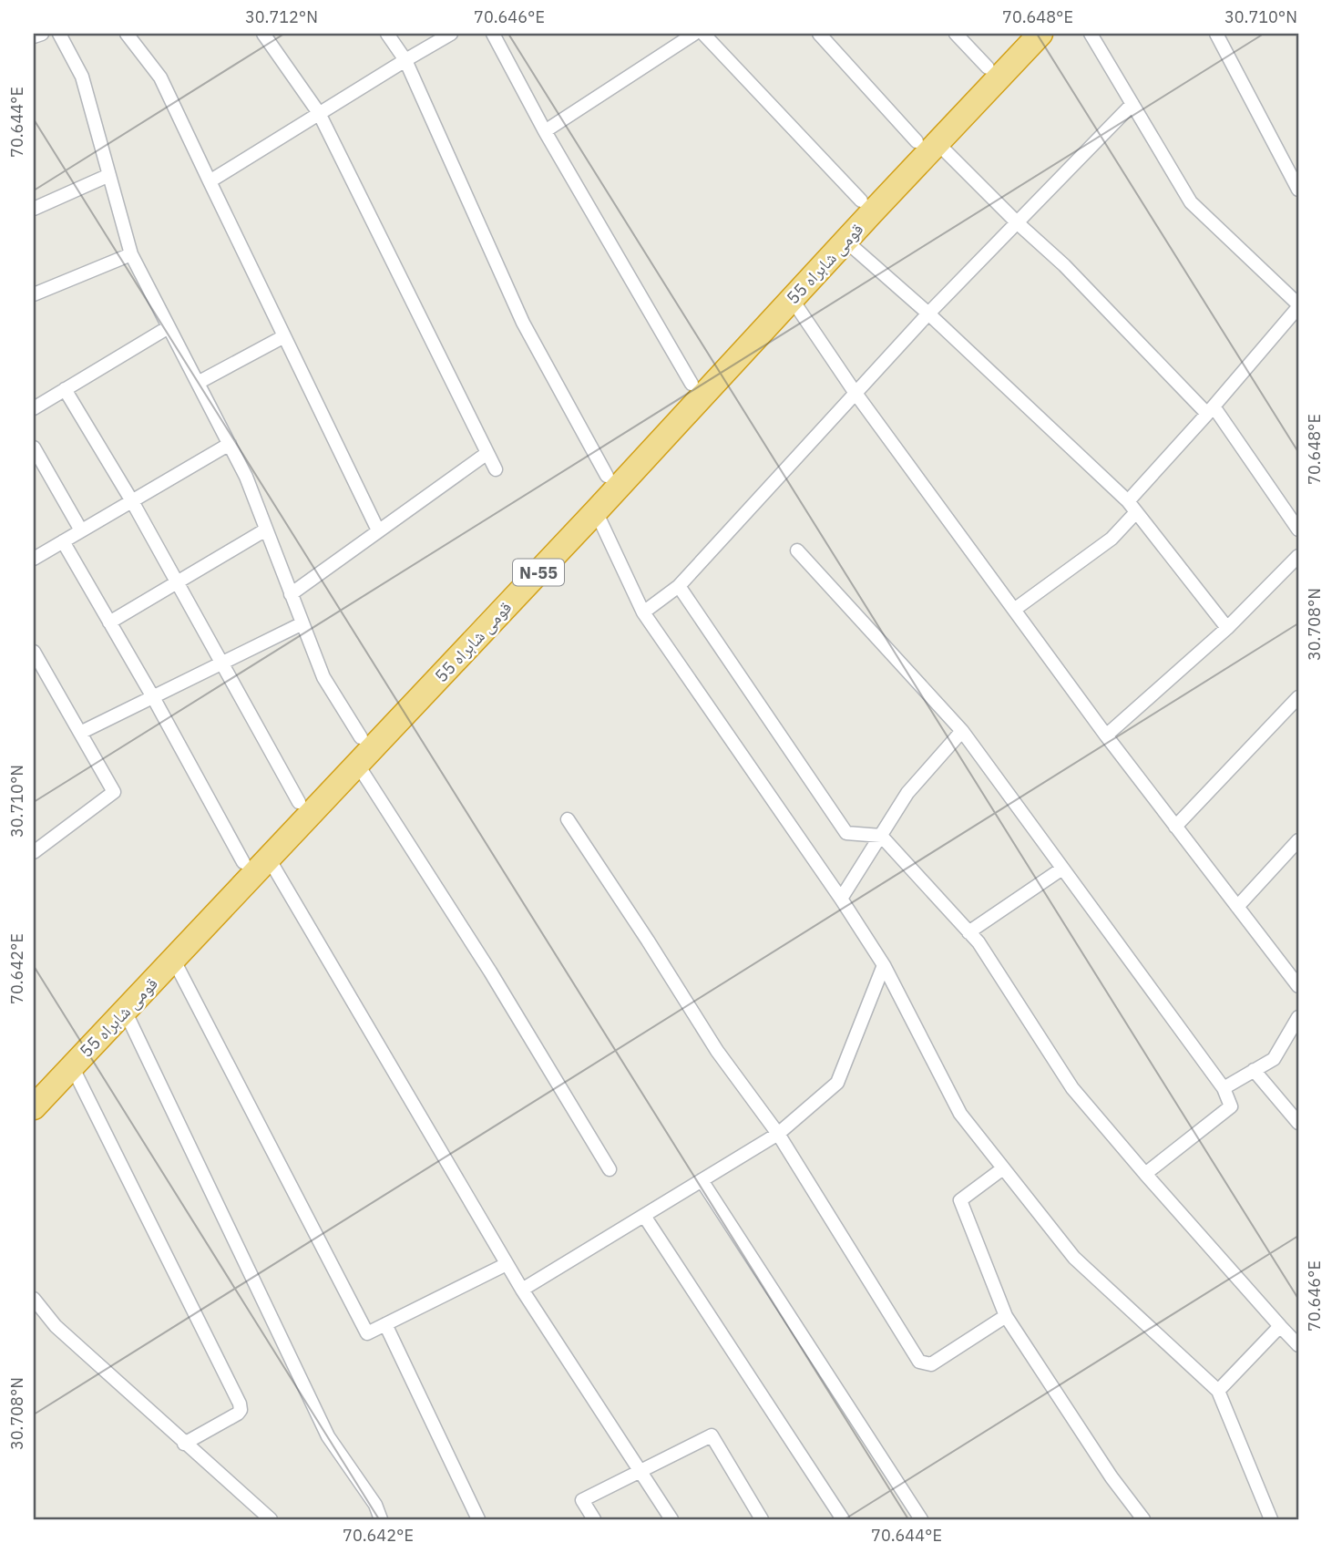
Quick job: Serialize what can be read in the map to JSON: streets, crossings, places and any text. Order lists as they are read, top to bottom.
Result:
{
  "streets": {
    "highway": ["قومی شاہراہ 55", "N-55"]
  },
  "coordinates": [
    "30.712°N",
    "70.646°E",
    "70.648°E",
    "30.710°N",
    "70.644°E",
    "30.708°N",
    "70.642°E"
  ]
}
